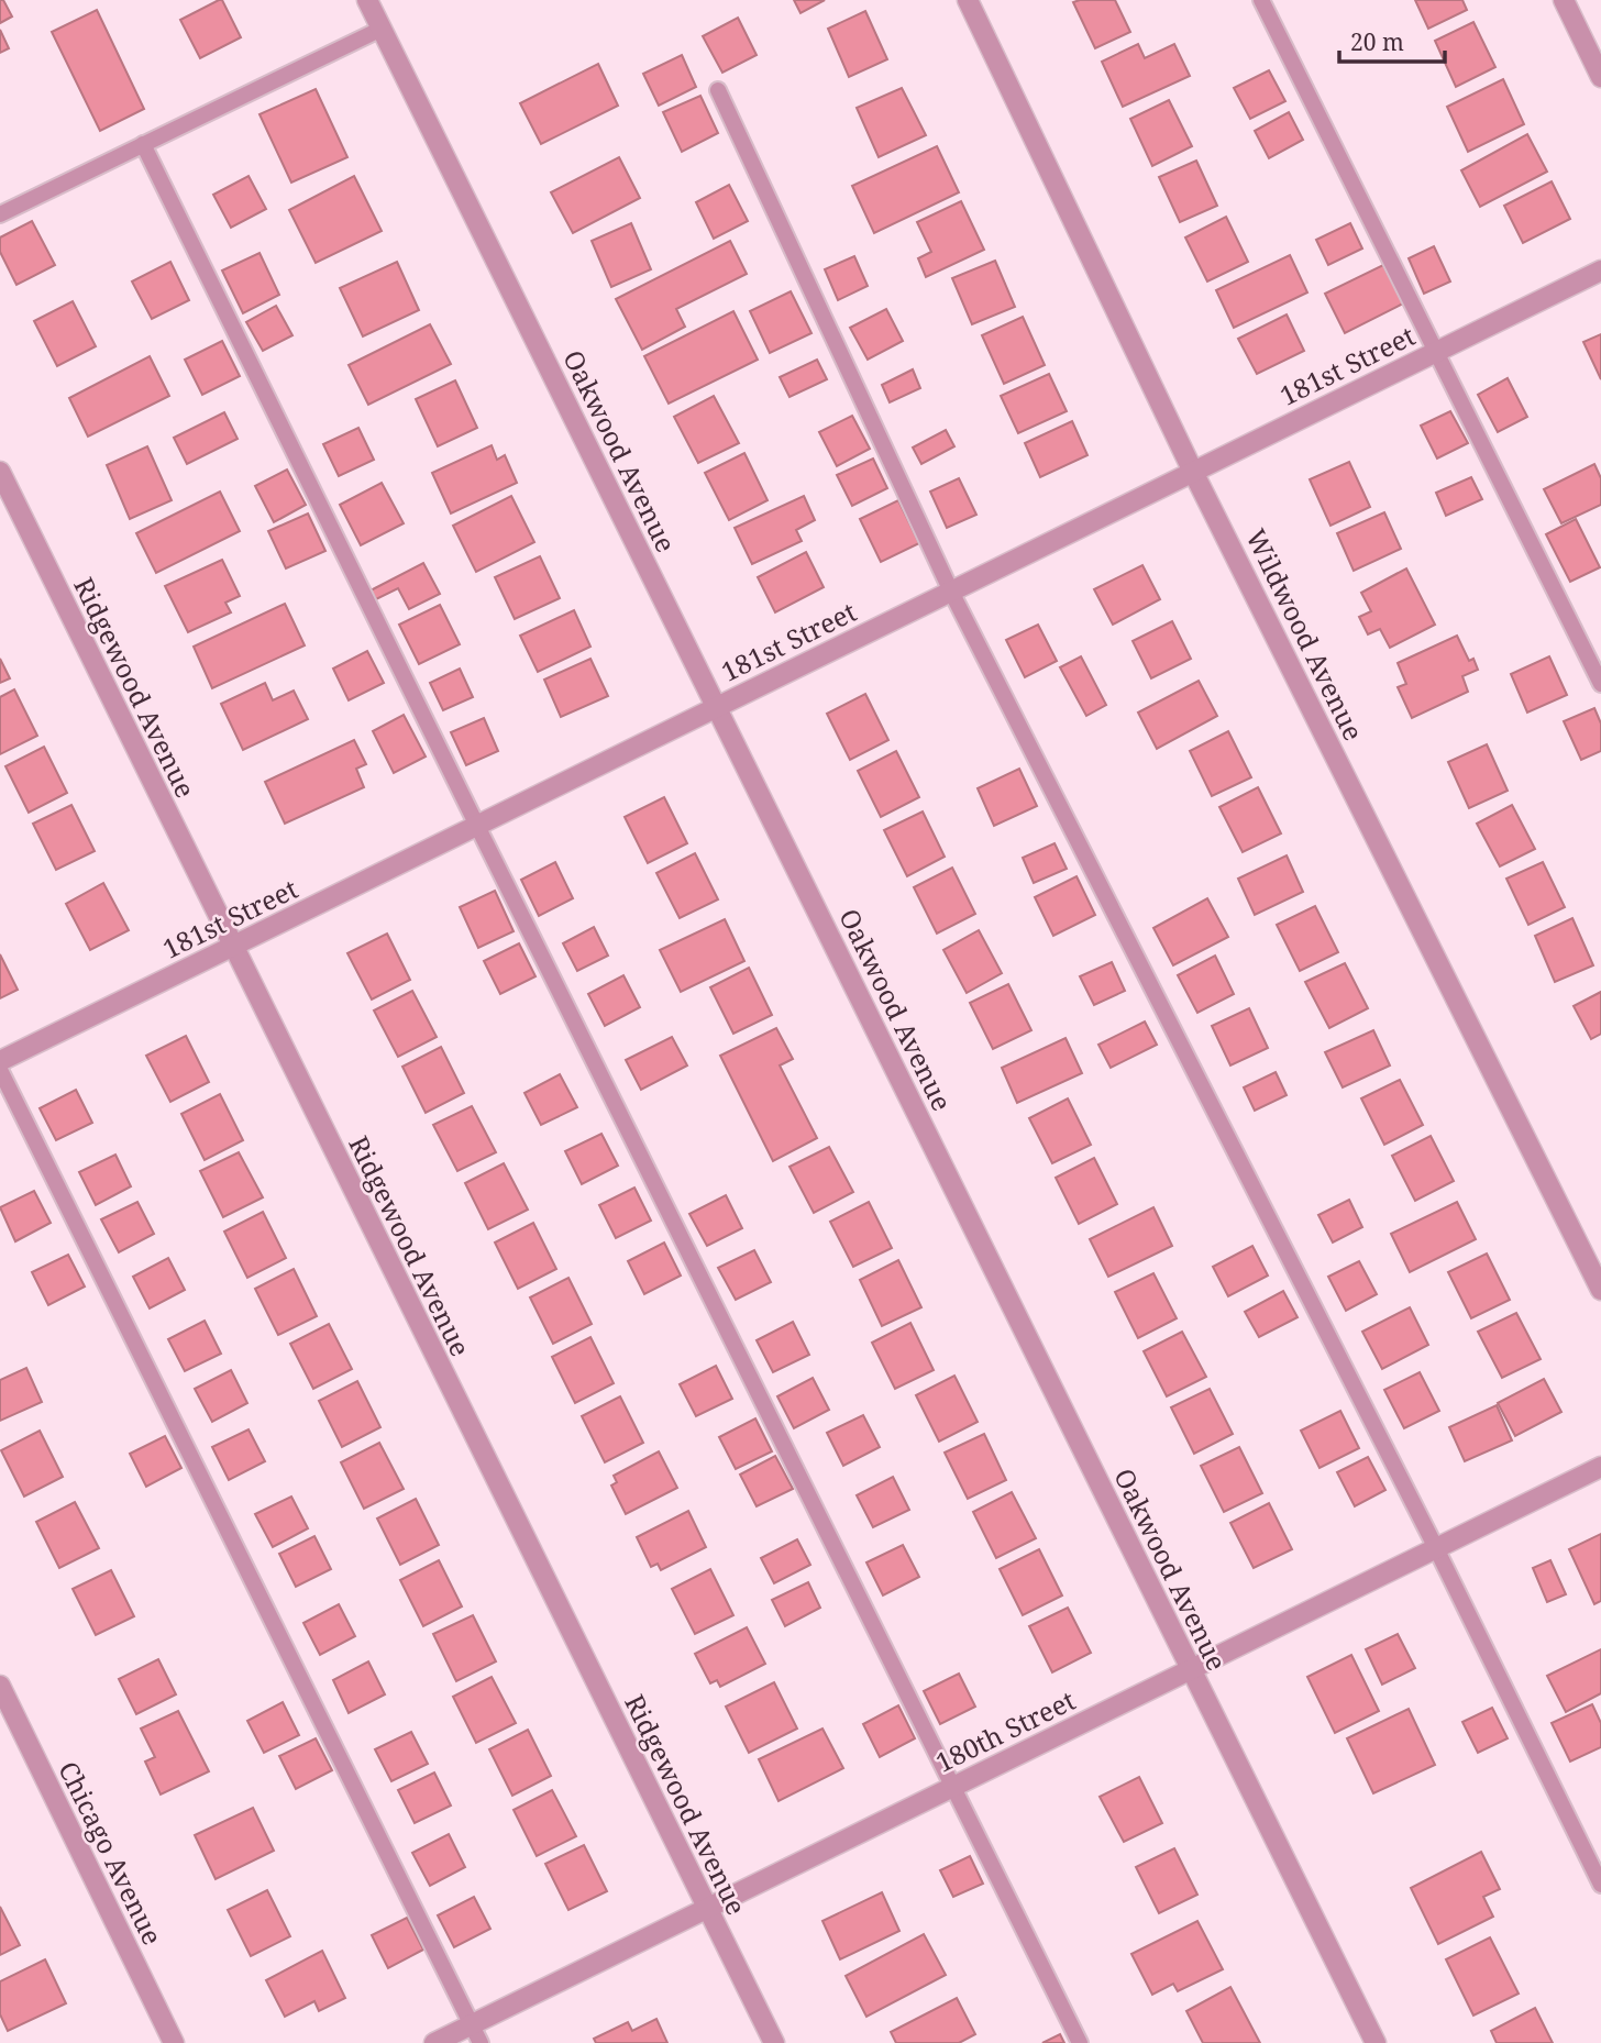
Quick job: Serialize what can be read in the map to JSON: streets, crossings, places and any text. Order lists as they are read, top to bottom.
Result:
{
  "streets": {
    "street": [
      "181st Street",
      "Oakwood Avenue",
      "Wildwood Avenue",
      "Ridgewood Avenue",
      "180th Street",
      "Chicago Avenue"
    ]
  },
  "crossings": [
    ["181st Street", "Oakwood Avenue"],
    ["181st Street", "Wildwood Avenue"],
    ["181st Street", "Ridgewood Avenue"],
    ["Oakwood Avenue", "180th Street"],
    ["Ridgewood Avenue", "180th Street"]
  ],
  "scale_bar": "20 m"
}
